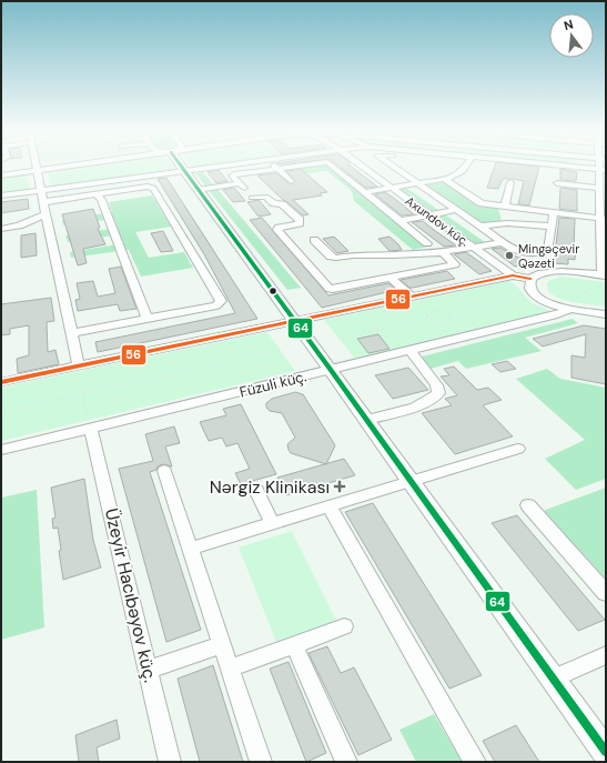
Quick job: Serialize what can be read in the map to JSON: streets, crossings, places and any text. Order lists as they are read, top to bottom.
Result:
{
  "streets": {
    "street": ["Axundov küç.", "Füzuli küç.", "Üzeyir Hacıbəyov küç."]
  },
  "crossings": [
    ["Füzuli küç.", "Üzeyir Hacıbəyov küç."]
  ],
  "places": {
    "other": ["Mingəçevir Qəzeti"],
    "health": ["Nərgiz Klinikası"]
  },
  "lines": ["transit line 64", "transit line 56"],
  "north": "top"
}
